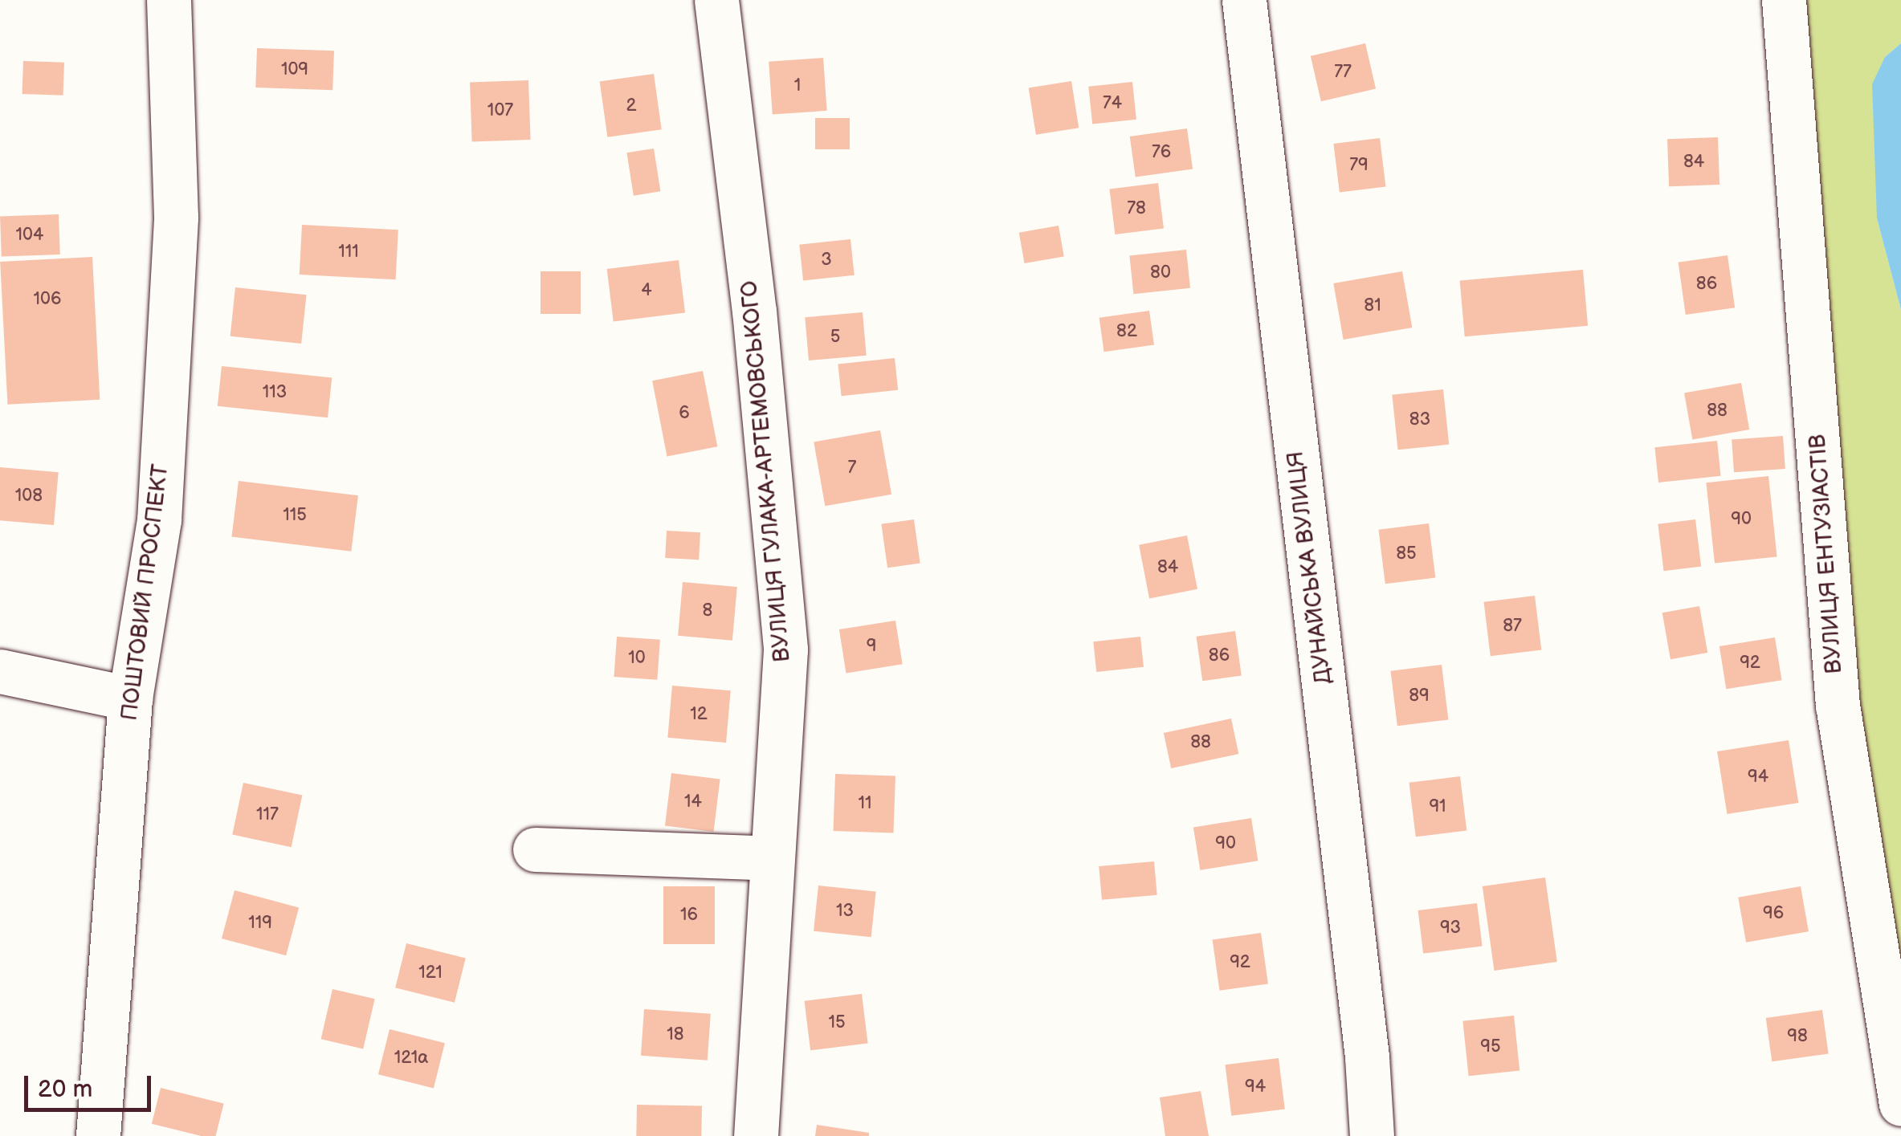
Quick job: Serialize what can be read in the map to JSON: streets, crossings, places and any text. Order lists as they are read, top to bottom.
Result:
{
  "streets": {
    "street": [
      "ВУЛИЦЯ ГУЛАКА-АРТЕМОВСЬКОГО",
      "ВУЛИЦЯ ЕНТУЗІАСТІВ",
      "ДУНАЙСЬКА ВУЛИЦЯ",
      "ПОШТОВИЙ ПРОСПЕКТ"
    ]
  },
  "house_numbers": [
    "109",
    "77",
    "1",
    "74",
    "2",
    "107",
    "76",
    "84",
    "79",
    "78",
    "104",
    "111",
    "3",
    "80",
    "86",
    "4",
    "106",
    "81",
    "82",
    "5",
    "113",
    "88",
    "6",
    "83",
    "7",
    "108",
    "115",
    "90",
    "85",
    "84",
    "8",
    "87",
    "9",
    "86",
    "10",
    "92",
    "89",
    "12",
    "88",
    "94",
    "14",
    "11",
    "91",
    "117",
    "90",
    "13",
    "96",
    "16",
    "119",
    "93",
    "92",
    "121",
    "15",
    "18",
    "98",
    "95",
    "121а",
    "94"
  ],
  "scale_bar": "20 m"
}
